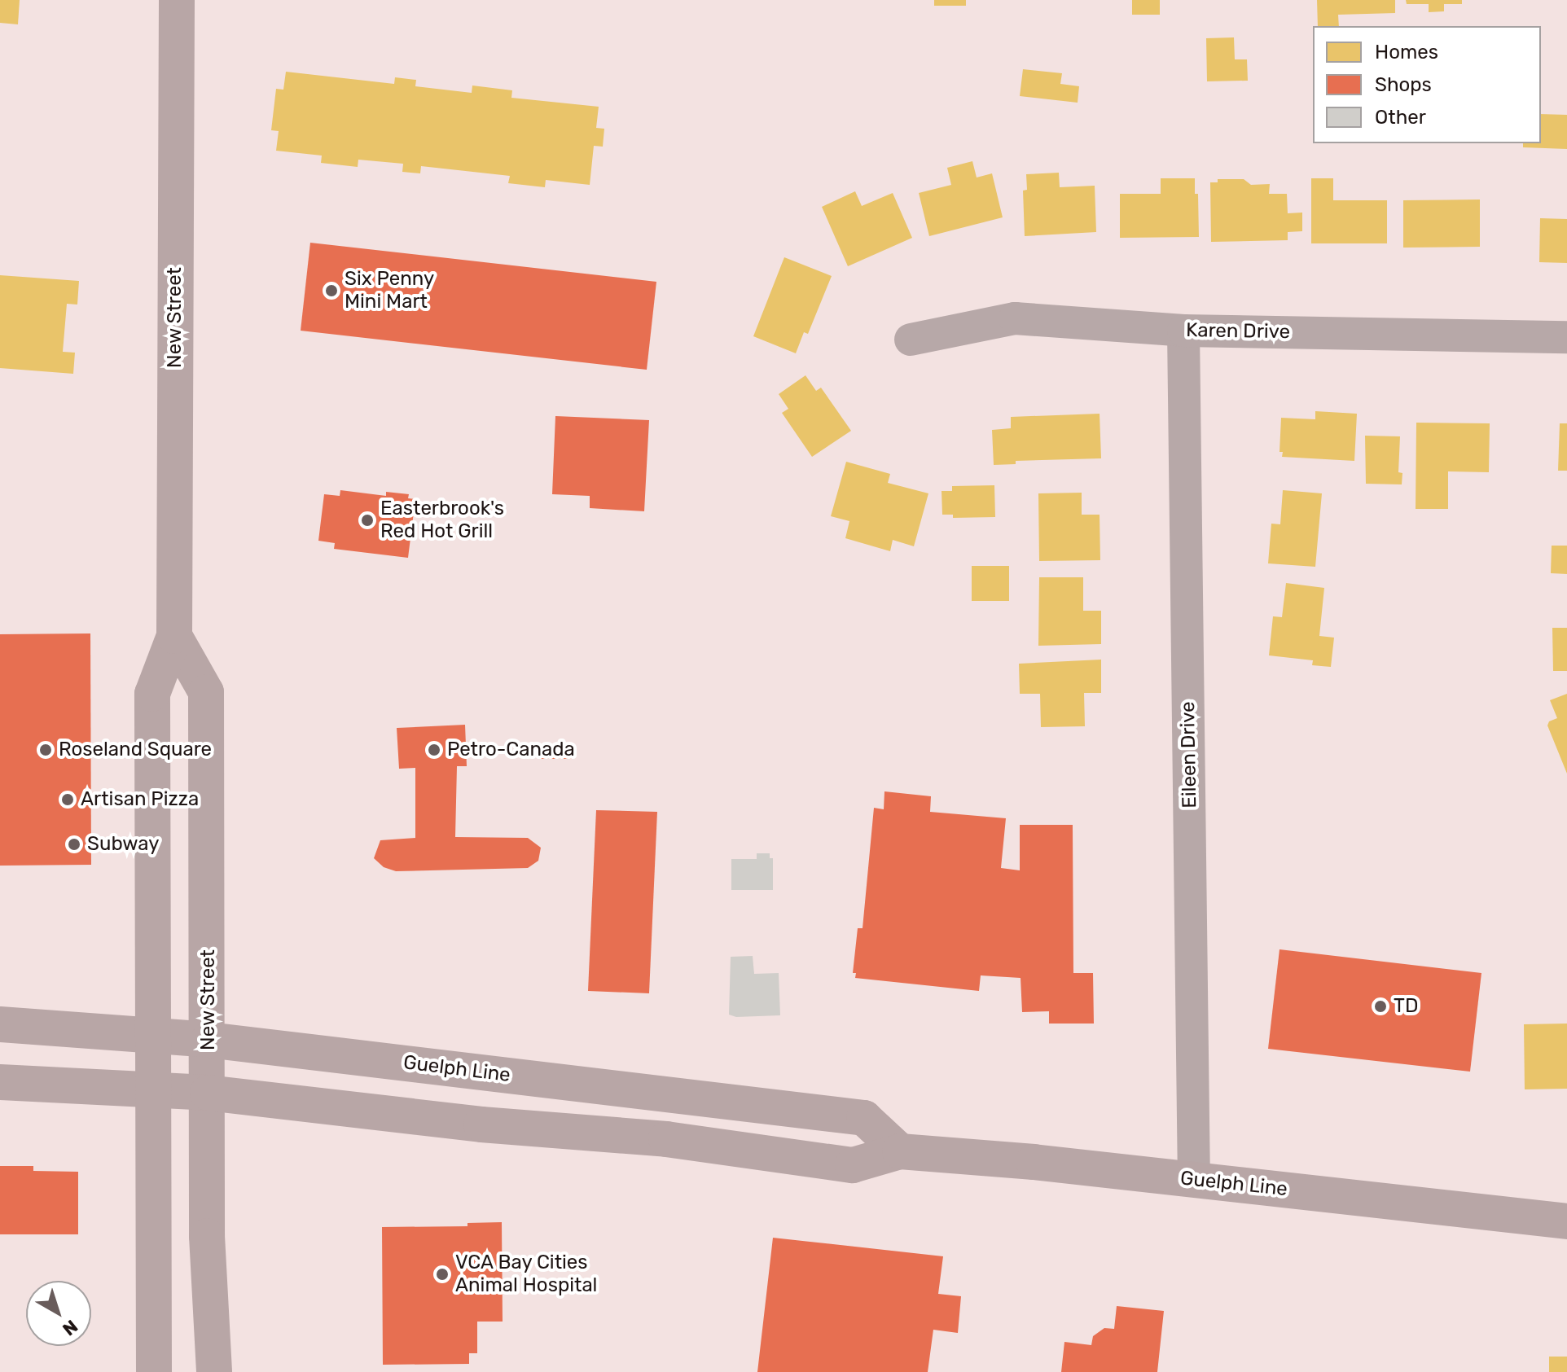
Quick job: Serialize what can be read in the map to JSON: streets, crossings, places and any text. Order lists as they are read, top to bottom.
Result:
{
  "streets": {
    "main road": ["New Street", "Guelph Line"],
    "street": ["Karen Drive", "Eileen Drive"]
  },
  "crossings": [
    ["New Street", "Guelph Line"],
    ["Karen Drive", "Eileen Drive"],
    ["Eileen Drive", "Guelph Line"]
  ],
  "places": [
    "Six Penny Mini Mart",
    "Easterbrook's Red Hot Grill",
    "Roseland Square",
    "Petro-Canada",
    "Artisan Pizza",
    "Subway",
    "TD",
    "VCA Bay Cities Animal Hospital"
  ],
  "legend": ["Homes", "Shops", "Other"],
  "north": "bottom right"
}
